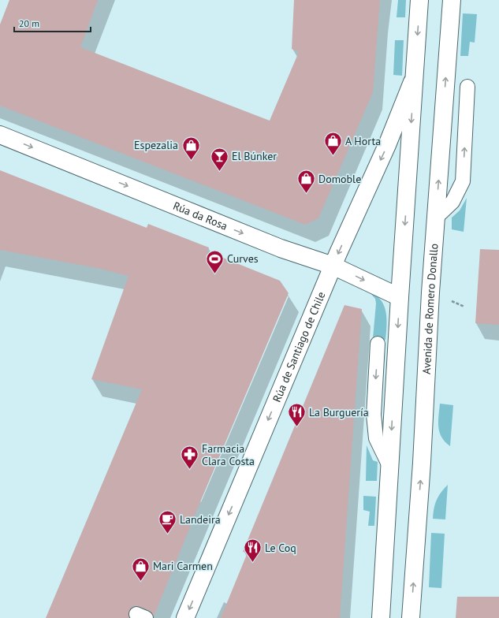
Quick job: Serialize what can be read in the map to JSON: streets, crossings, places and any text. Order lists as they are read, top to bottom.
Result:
{
  "streets": {
    "main road": ["Rúa da Rosa", "Avenida de Romero Donallo", "Rúa de Santiago de Chile"]
  },
  "crossings": [
    ["Rúa da Rosa", "Rúa de Santiago de Chile"]
  ],
  "one_way": ["Rúa da Rosa"],
  "places": {
    "shop": [
      "A Horta",
      "Espezalia",
      "Domoble",
      "Mari Carmen"
    ],
    "bar": ["El Búnker"],
    "sports": ["Curves"],
    "restaurant": ["La Burguería", "Le Coq"],
    "pharmacy": ["Farmacia Clara Costa"],
    "cafe": ["Landeira"]
  },
  "scale_bar": "20 m"
}
